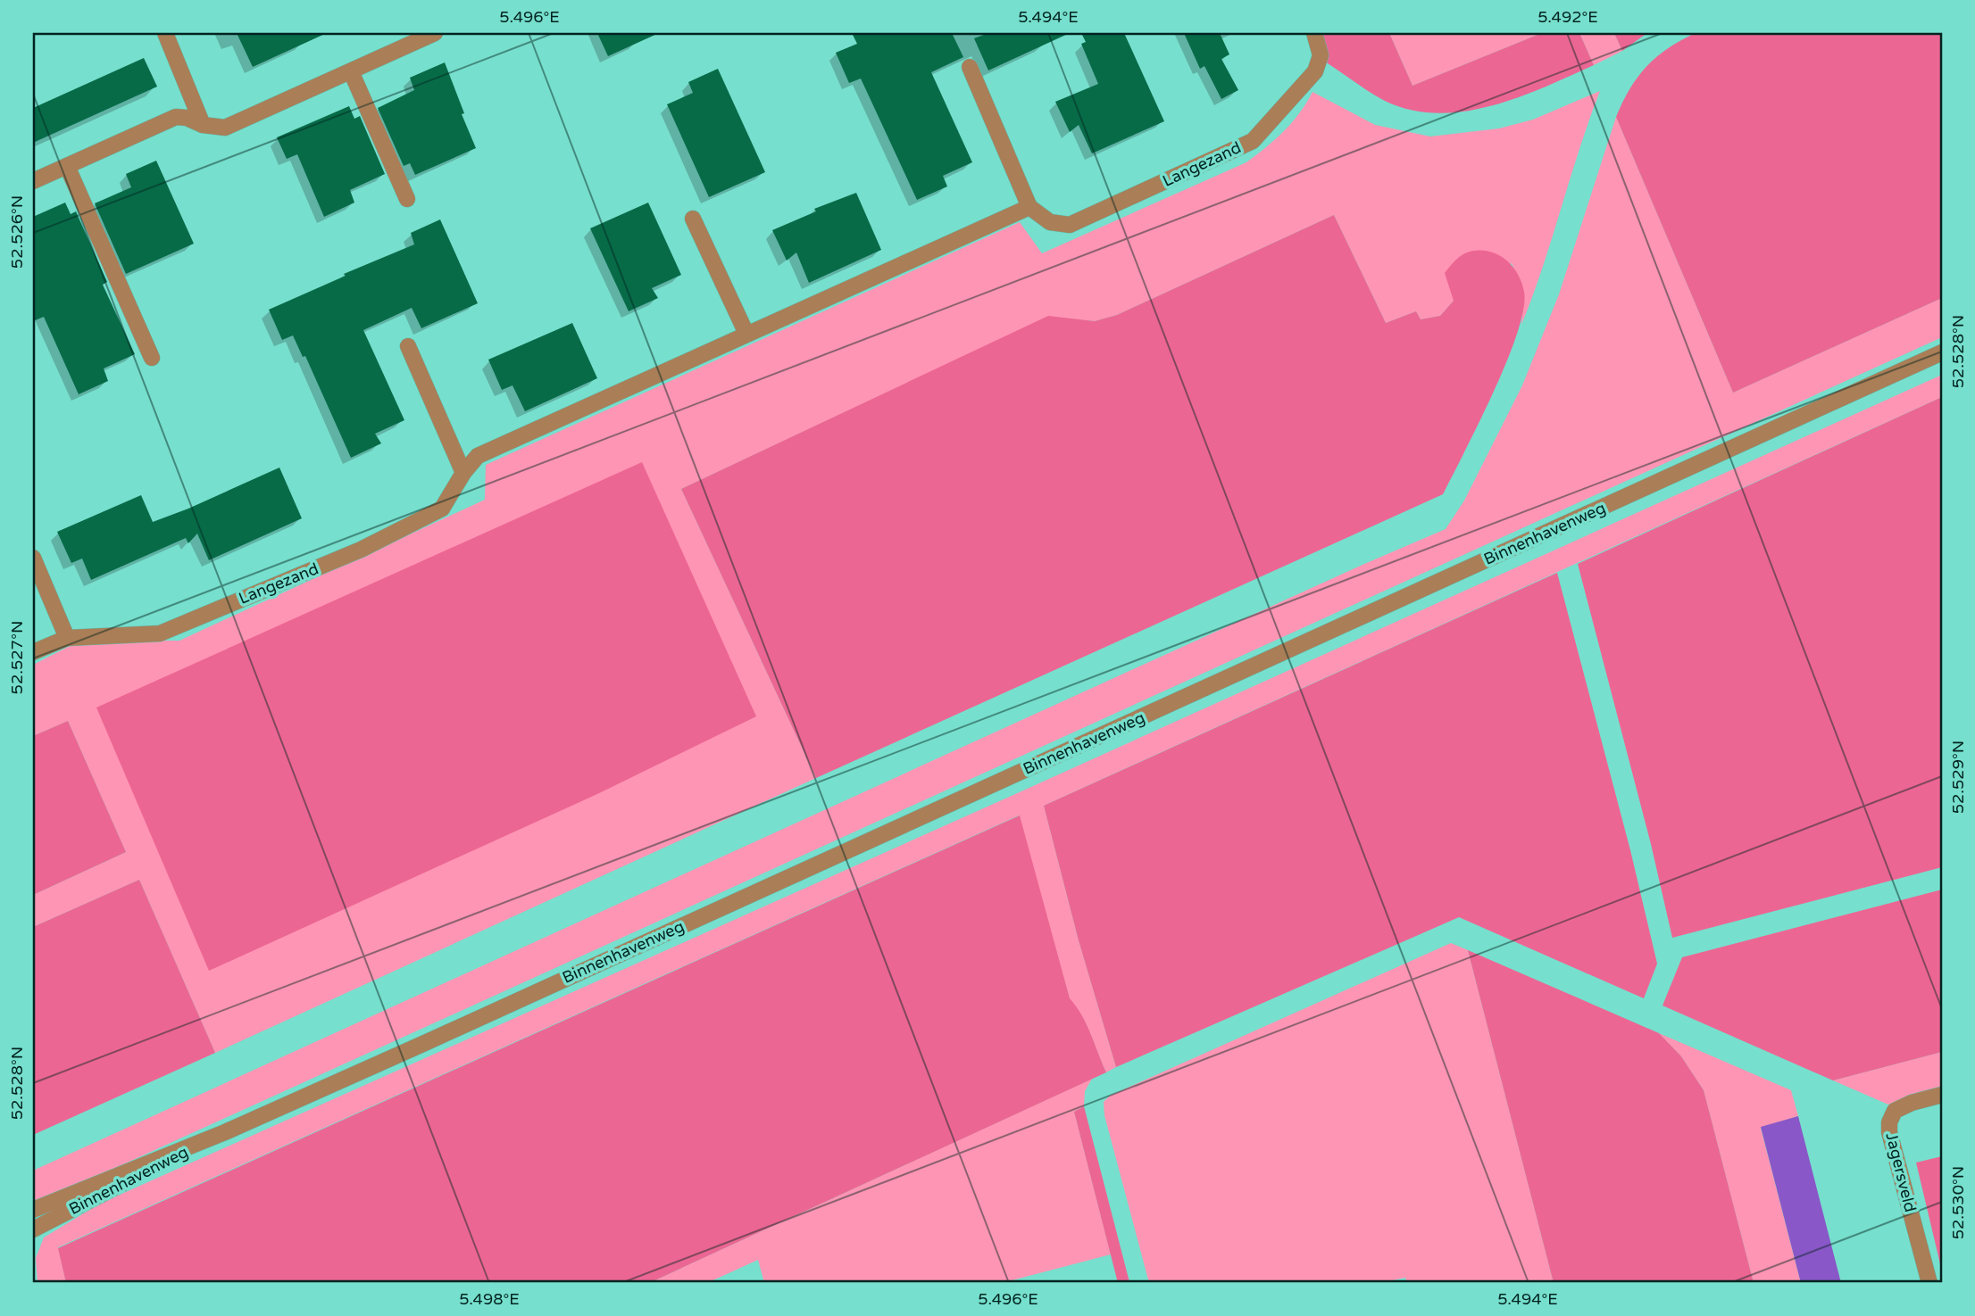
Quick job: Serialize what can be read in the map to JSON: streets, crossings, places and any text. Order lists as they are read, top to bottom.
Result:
{
  "streets": {
    "street": ["Langezand", "Binnenhavenweg", "Jagersveld"]
  },
  "coordinates": [
    "5.496°E",
    "5.494°E",
    "5.492°E",
    "52.526°N",
    "52.528°N",
    "52.527°N",
    "52.529°N",
    "52.530°N",
    "5.498°E"
  ]
}
